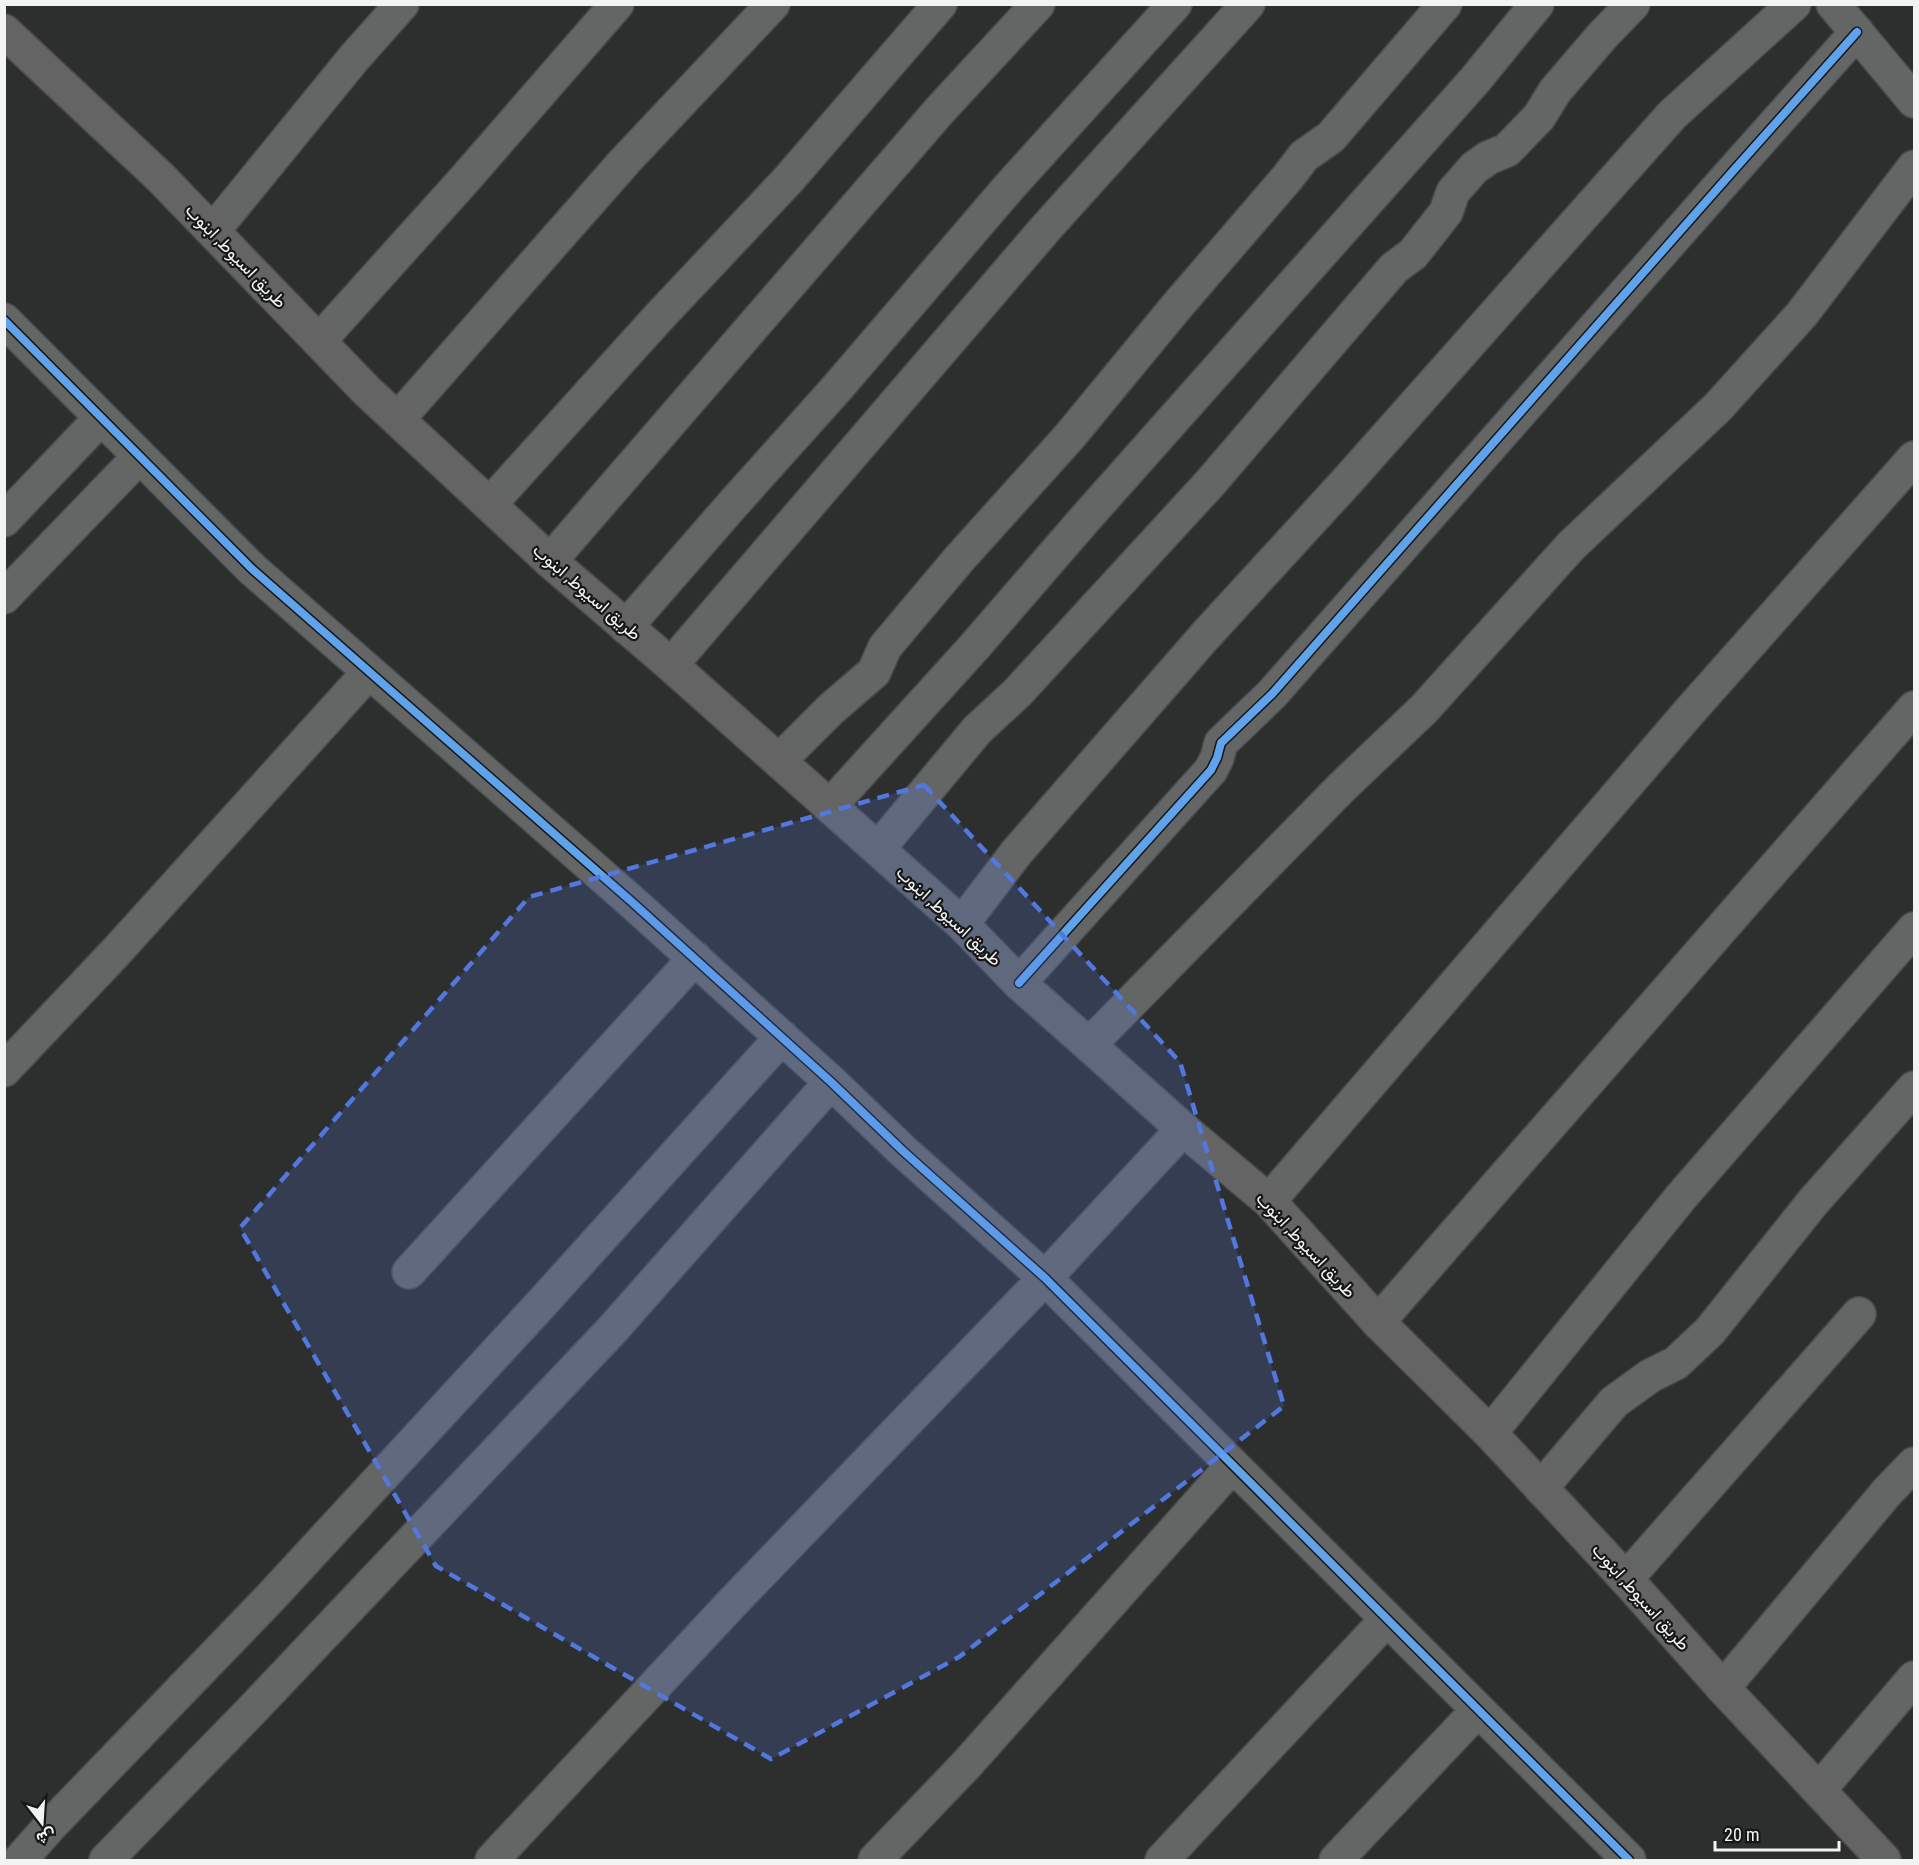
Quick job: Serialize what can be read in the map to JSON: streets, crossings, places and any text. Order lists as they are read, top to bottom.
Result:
{
  "streets": {
    "main road": ["طريق اسيوط, ابنوب"]
  },
  "scale_bar": "20 m",
  "north": "bottom"
}
